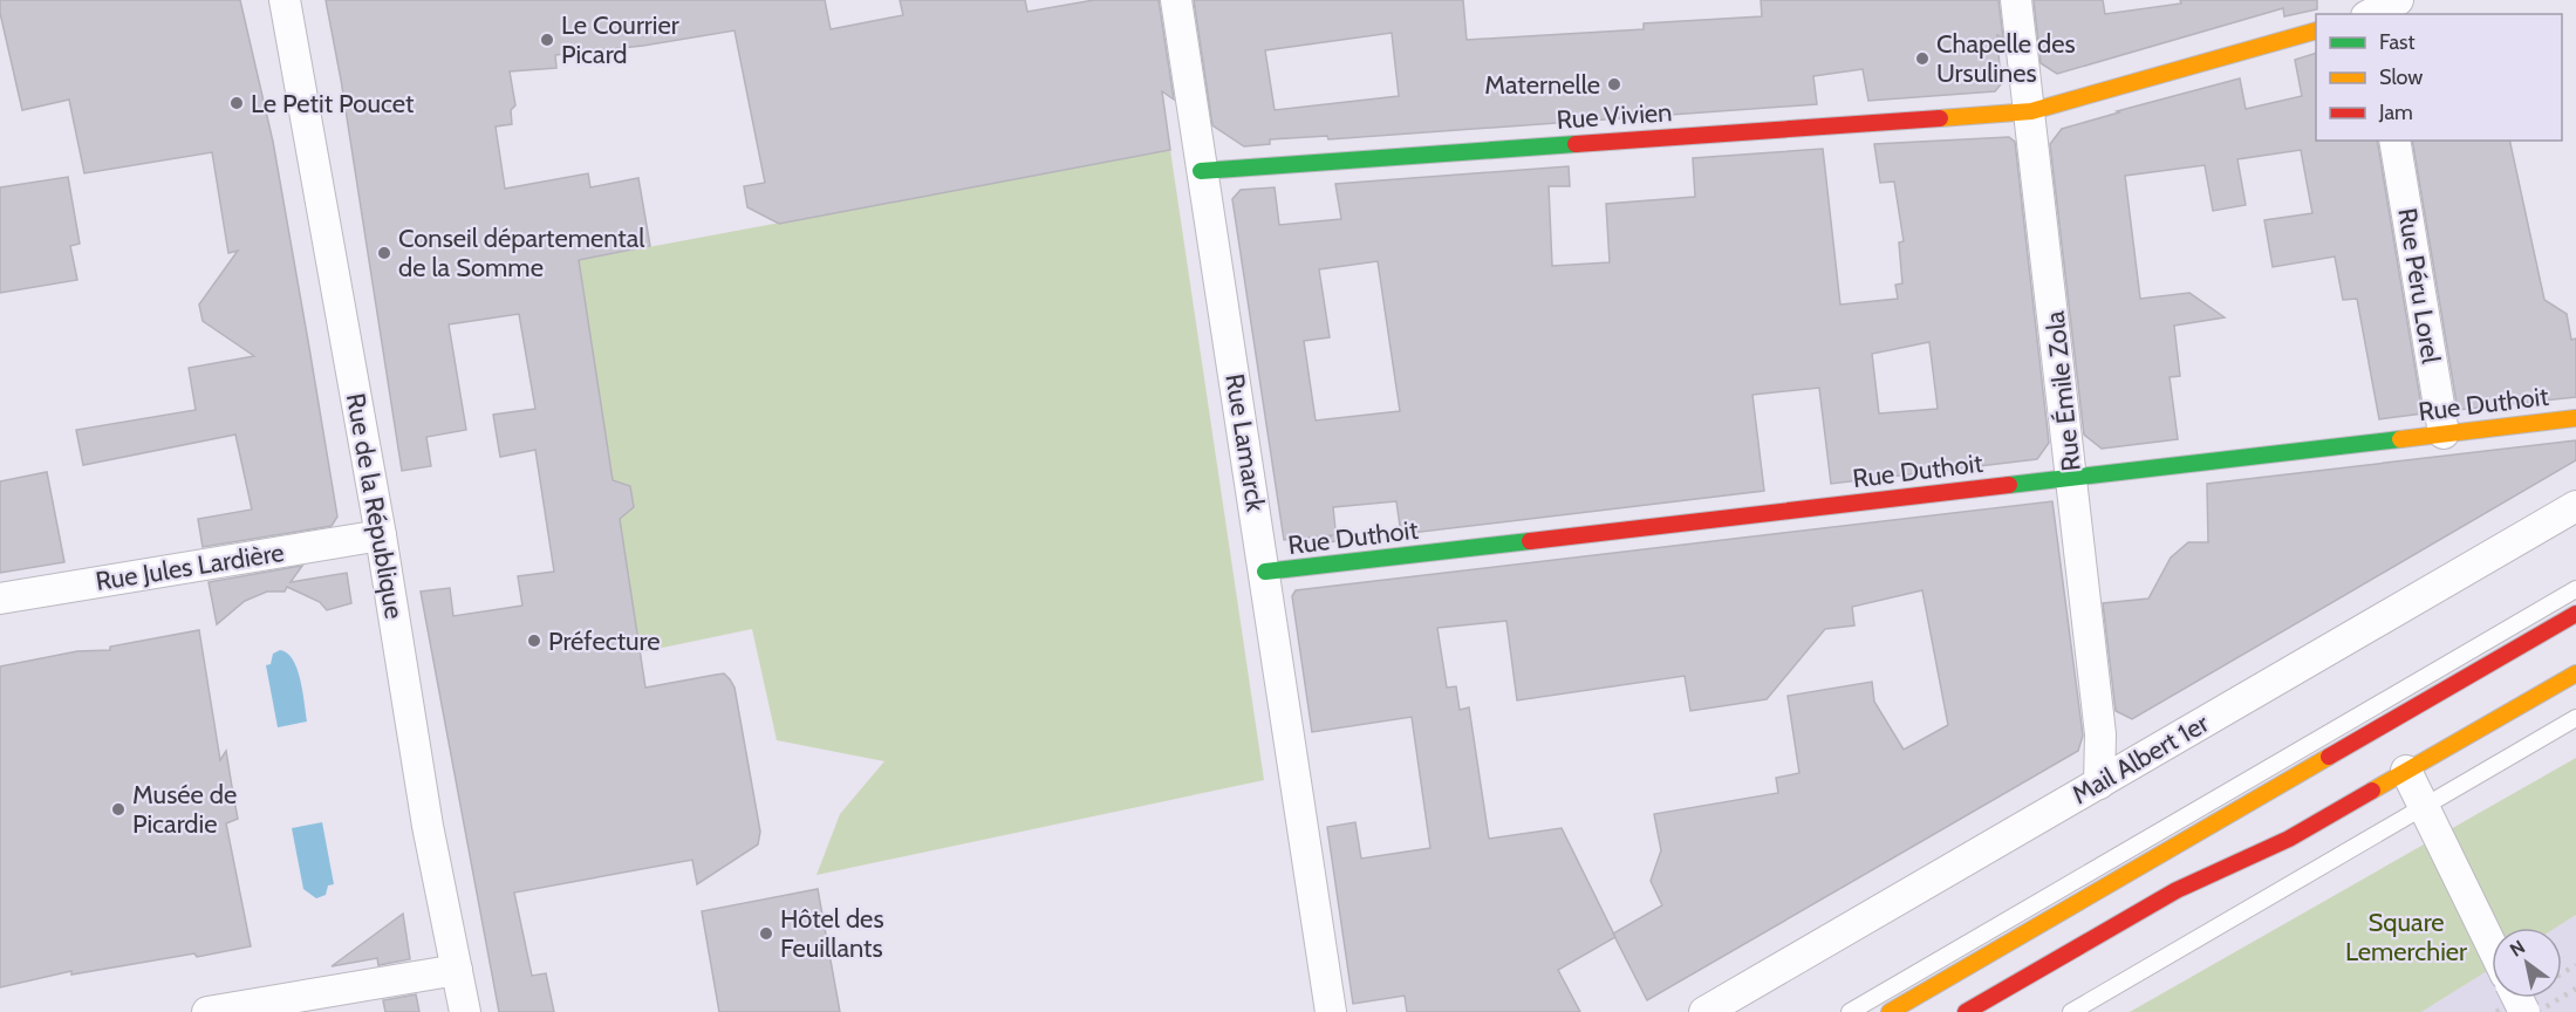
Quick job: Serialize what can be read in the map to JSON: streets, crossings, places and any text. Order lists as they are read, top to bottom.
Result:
{
  "streets": {
    "street": [
      "Rue Vivien",
      "Rue Péru Lorel",
      "Rue Émile Zola",
      "Rue Duthoit",
      "Rue Lamarck",
      "Rue de la République",
      "Rue Jules Lardière",
      "Mail Albert 1er"
    ]
  },
  "crossings": [
    ["Rue Vivien", "Rue Émile Zola"],
    ["Rue Vivien", "Rue Lamarck"],
    ["Rue Péru Lorel", "Rue Duthoit"],
    ["Rue Émile Zola", "Rue Duthoit"],
    ["Rue Émile Zola", "Mail Albert 1er"],
    ["Rue Duthoit", "Rue Lamarck"],
    ["Rue de la République", "Rue Jules Lardière"]
  ],
  "parks": ["Square Lemerchier"],
  "places": [
    "Le Courrier Picard",
    "Chapelle des Ursulines",
    "Maternelle",
    "Le Petit Poucet",
    "Conseil départemental de la Somme",
    "Préfecture",
    "Musée de Picardie",
    "Hôtel des Feuillants"
  ],
  "legend": ["Fast", "Slow", "Jam"],
  "north": "top left"
}
